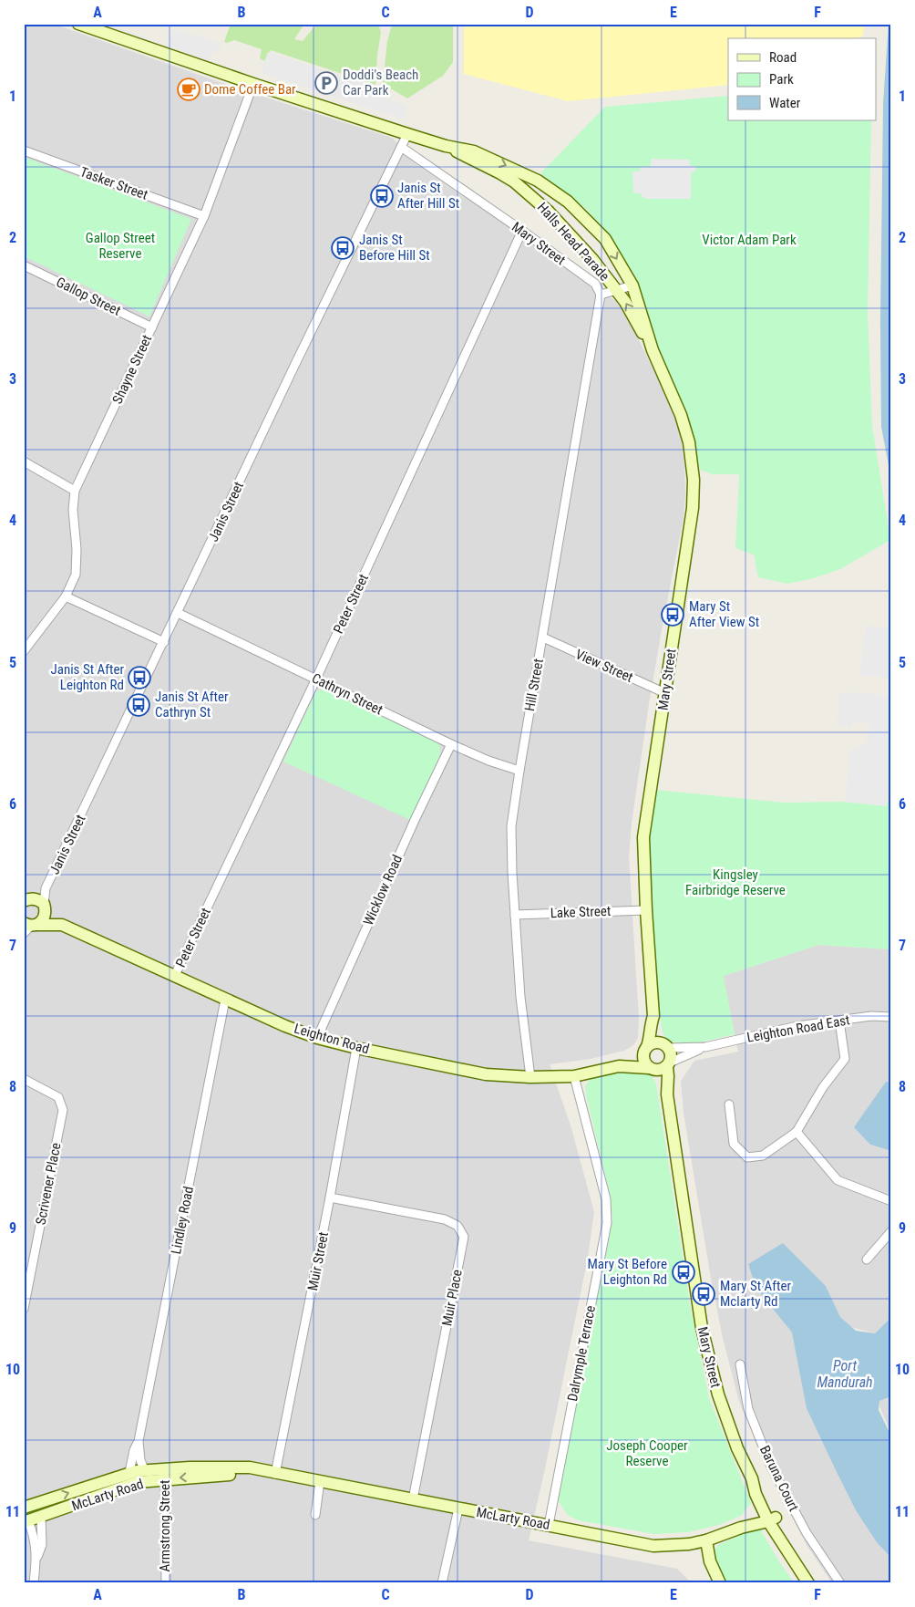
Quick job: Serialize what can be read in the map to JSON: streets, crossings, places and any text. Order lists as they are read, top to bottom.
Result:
{
  "streets": {
    "street": [
      "Tasker Street",
      "Halls Head Parade",
      "Mary Street",
      "Gallop Street",
      "Shayne Street",
      "Janis Street",
      "Peter Street",
      "View Street",
      "Hill Street",
      "Cathryn Street",
      "Wicklow Road",
      "Lake Street",
      "Leighton Road East",
      "Leighton Road",
      "Scrivener Place",
      "Lindley Road",
      "Muir Street",
      "Muir Place",
      "Dalrymple Terrace",
      "Baruna Court",
      "McLarty Road",
      "Armstrong Street"
    ]
  },
  "crossings": [
    ["Tasker Street", "Shayne Street"],
    ["Halls Head Parade", "Mary Street"],
    ["Halls Head Parade", "Shayne Street"],
    ["Halls Head Parade", "Janis Street"],
    ["Mary Street", "Janis Street"],
    ["Mary Street", "Peter Street"],
    ["Mary Street", "View Street"],
    ["Mary Street", "Hill Street"],
    ["Mary Street", "Lake Street"],
    ["Mary Street", "Leighton Road East"],
    ["Mary Street", "Leighton Road"],
    ["Mary Street", "McLarty Road"],
    ["Gallop Street", "Shayne Street"],
    ["Janis Street", "Cathryn Street"],
    ["Janis Street", "Leighton Road"],
    ["Peter Street", "Cathryn Street"],
    ["Peter Street", "Leighton Road"],
    ["View Street", "Hill Street"],
    ["Hill Street", "Cathryn Street"],
    ["Hill Street", "Lake Street"],
    ["Hill Street", "Leighton Road"],
    ["Cathryn Street", "Wicklow Road"],
    ["Wicklow Road", "Leighton Road"],
    ["Leighton Road East", "Leighton Road"],
    ["Leighton Road", "Lindley Road"],
    ["Leighton Road", "Muir Street"],
    ["Leighton Road", "Dalrymple Terrace"],
    ["Lindley Road", "McLarty Road"],
    ["Muir Street", "Muir Place"],
    ["Muir Street", "McLarty Road"],
    ["Muir Place", "McLarty Road"],
    ["Dalrymple Terrace", "McLarty Road"],
    ["McLarty Road", "Armstrong Street"]
  ],
  "water": ["Port Mandurah"],
  "parks": [
    "Gallop Street Reserve",
    "Victor Adam Park",
    "Kingsley Fairbridge Reserve",
    "Joseph Cooper Reserve"
  ],
  "places": {
    "parking": ["Doddi's Beach Car Park"],
    "cafe": ["Dome Coffee Bar"],
    "bus stop": [
      "Janis St After Hill St",
      "Janis St Before Hill St",
      "Mary St After View St",
      "Janis St After Leighton Rd",
      "Janis St After Cathryn St",
      "Mary St Before Leighton Rd",
      "Mary St After Mclarty Rd"
    ]
  },
  "legend": ["Road", "Park", "Water"],
  "grid": {
    "columns": [
      "A",
      "B",
      "C",
      "D",
      "E",
      "F"
    ],
    "rows": [
      "1",
      "2",
      "3",
      "4",
      "5",
      "6",
      "7",
      "8",
      "9",
      "10",
      "11"
    ]
  }
}
